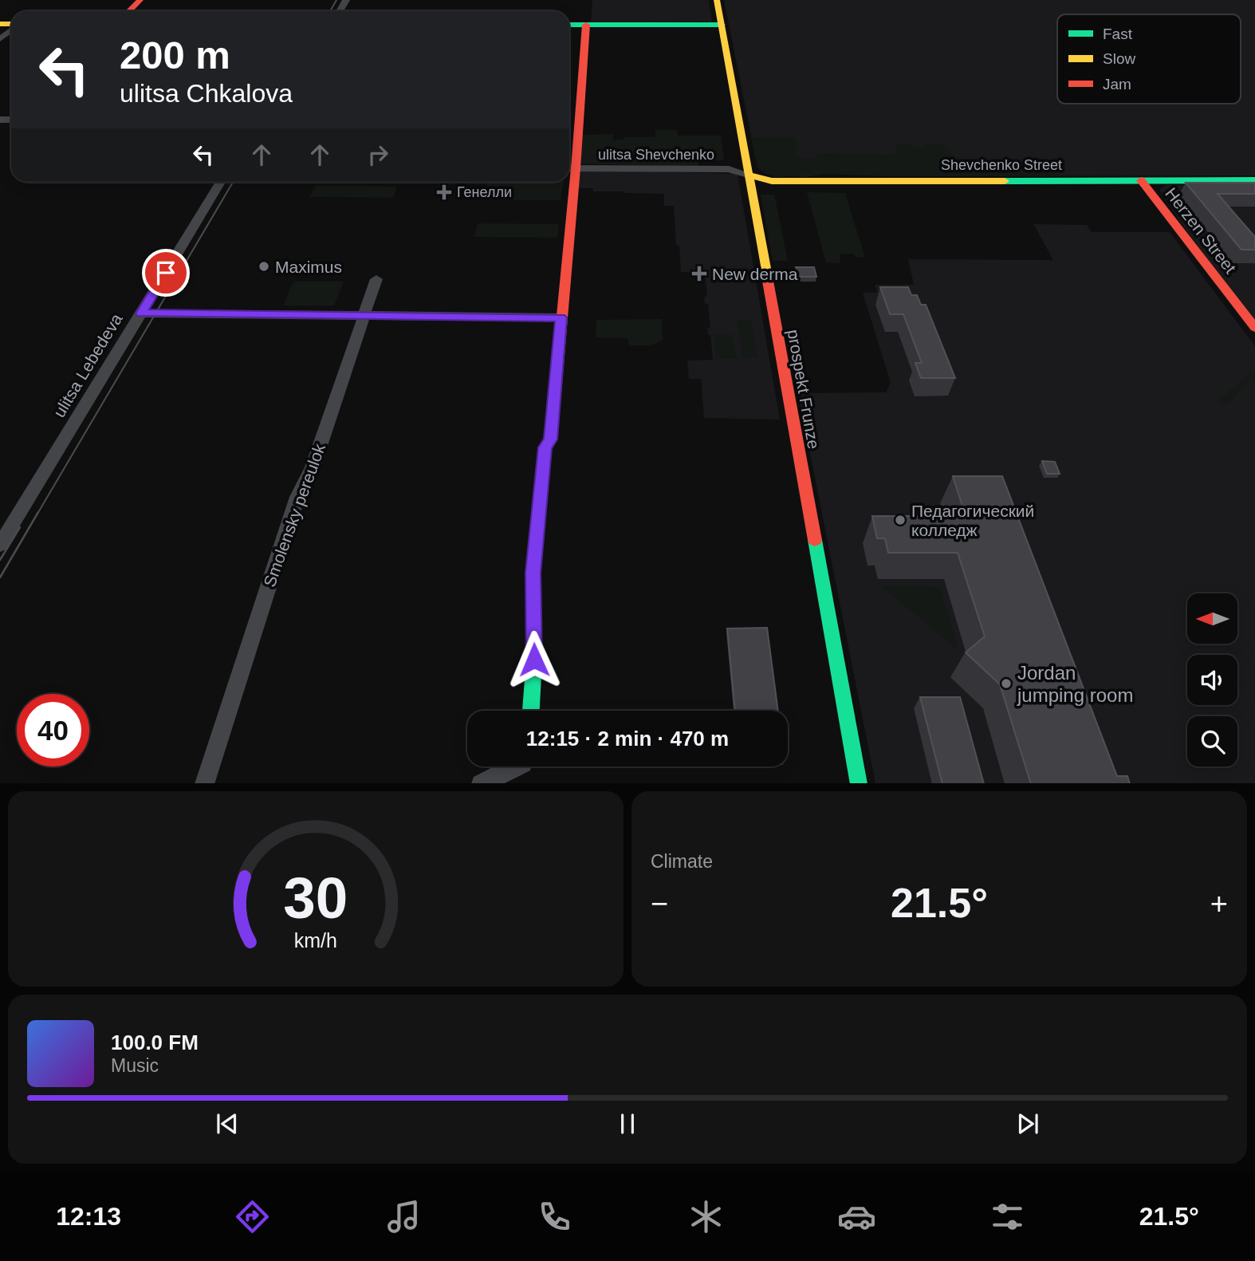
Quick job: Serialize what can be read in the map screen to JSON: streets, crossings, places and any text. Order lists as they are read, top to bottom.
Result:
{
  "streets": {
    "street": [
      "ulitsa Shevchenko",
      "Shevchenko Street",
      "Herzen Street",
      "ulitsa Lebedeva",
      "prospekt Frunze",
      "Smolensky pereulok"
    ]
  },
  "crossings": [
    ["ulitsa Shevchenko", "Shevchenko Street"],
    ["ulitsa Shevchenko", "prospekt Frunze"],
    ["Shevchenko Street", "Herzen Street"],
    ["Shevchenko Street", "prospekt Frunze"]
  ],
  "places": {
    "health": ["Генелли", "New derma"],
    "other": ["Maximus", "Педагогический колледж", "Jordan jumping room"]
  },
  "legend": ["Fast", "Slow", "Jam"],
  "north": "left",
  "page": {
    "turn": ["200 m", "ulitsa Chkalova"],
    "limit": "40",
    "trip": "12:15 · 2 min · 470 m",
    "tile": "Climate",
    "heat": ["−", "21.5°", "+"],
    "song": ["100.0 FM", "Music"],
    "tabs": ["12:13", "21.5°"],
    "gauge": ["30", "km/h"]
  }
}
